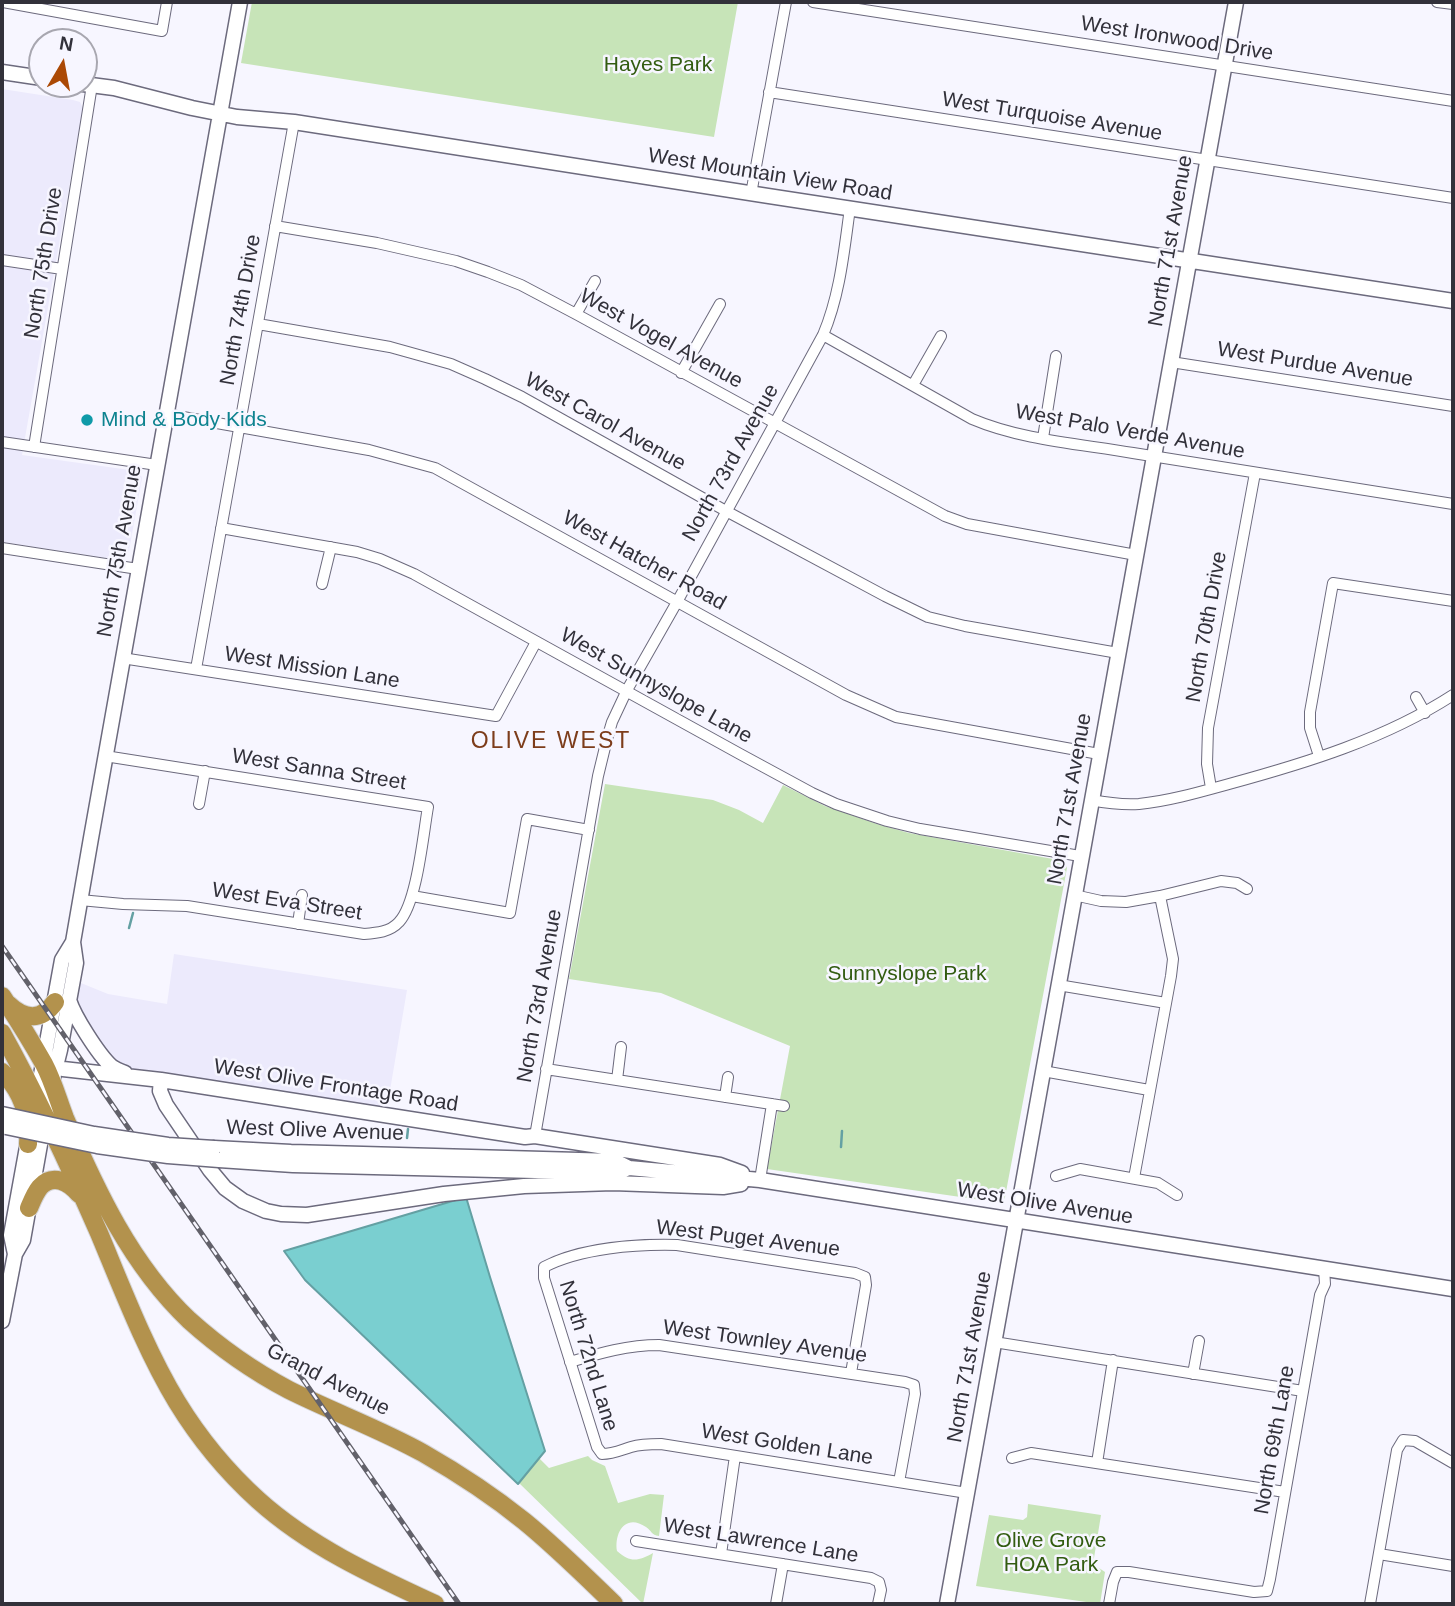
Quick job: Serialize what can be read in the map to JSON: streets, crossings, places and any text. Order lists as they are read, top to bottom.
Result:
{
  "streets": {
    "highway": ["Grand Avenue"],
    "main road": [
      "West Mountain View Road",
      "North 71st Avenue",
      "North 75th Avenue",
      "West Olive Frontage Road",
      "West Olive Avenue"
    ],
    "street": [
      "West Ironwood Drive",
      "West Turquoise Avenue",
      "North 75th Drive",
      "North 74th Drive",
      "West Vogel Avenue",
      "West Purdue Avenue",
      "West Carol Avenue",
      "West Palo Verde Avenue",
      "North 73rd Avenue",
      "West Hatcher Road",
      "North 70th Drive",
      "West Mission Lane",
      "West Sunnyslope Lane",
      "West Sanna Street",
      "West Eva Street",
      "West Puget Avenue",
      "West Townley Avenue",
      "North 72nd Lane",
      "North 69th Lane",
      "West Golden Lane",
      "West Lawrence Lane"
    ]
  },
  "crossings": [
    ["West Ironwood Drive", "North 71st Avenue"],
    ["West Turquoise Avenue", "North 71st Avenue"],
    ["West Mountain View Road", "North 71st Avenue"],
    ["West Mountain View Road", "North 74th Drive"],
    ["West Mountain View Road", "North 73rd Avenue"],
    ["West Mountain View Road", "North 75th Avenue"],
    ["North 71st Avenue", "West Vogel Avenue"],
    ["North 71st Avenue", "West Purdue Avenue"],
    ["North 71st Avenue", "West Carol Avenue"],
    ["North 71st Avenue", "West Palo Verde Avenue"],
    ["North 71st Avenue", "West Hatcher Road"],
    ["North 71st Avenue", "West Sunnyslope Lane"],
    ["North 71st Avenue", "West Olive Avenue"],
    ["North 71st Avenue", "West Golden Lane"],
    ["North 74th Drive", "West Vogel Avenue"],
    ["North 74th Drive", "West Carol Avenue"],
    ["North 74th Drive", "West Hatcher Road"],
    ["North 74th Drive", "West Mission Lane"],
    ["North 74th Drive", "West Sunnyslope Lane"],
    ["West Vogel Avenue", "North 73rd Avenue"],
    ["West Carol Avenue", "North 73rd Avenue"],
    ["West Palo Verde Avenue", "North 73rd Avenue"],
    ["West Palo Verde Avenue", "North 70th Drive"],
    ["North 73rd Avenue", "West Hatcher Road"],
    ["North 73rd Avenue", "West Sunnyslope Lane"],
    ["North 73rd Avenue", "West Olive Frontage Road"],
    ["North 75th Avenue", "West Hatcher Road"],
    ["North 75th Avenue", "West Mission Lane"],
    ["North 75th Avenue", "West Sanna Street"],
    ["North 75th Avenue", "West Eva Street"],
    ["North 75th Avenue", "West Olive Frontage Road"],
    ["North 75th Avenue", "Grand Avenue"],
    ["West Mission Lane", "West Sunnyslope Lane"],
    ["West Sanna Street", "West Eva Street"],
    ["West Olive Frontage Road", "West Olive Avenue"],
    ["West Olive Frontage Road", "Grand Avenue"],
    ["West Olive Avenue", "North 69th Lane"],
    ["West Puget Avenue", "West Townley Avenue"],
    ["West Puget Avenue", "North 72nd Lane"],
    ["West Townley Avenue", "North 72nd Lane"],
    ["West Townley Avenue", "West Golden Lane"],
    ["North 72nd Lane", "West Golden Lane"]
  ],
  "districts": ["OLIVE WEST"],
  "parks": ["Hayes Park", "Sunnyslope Park", "Olive Grove HOA Park"],
  "places": ["Mind & Body Kids"],
  "north": "top"
}
